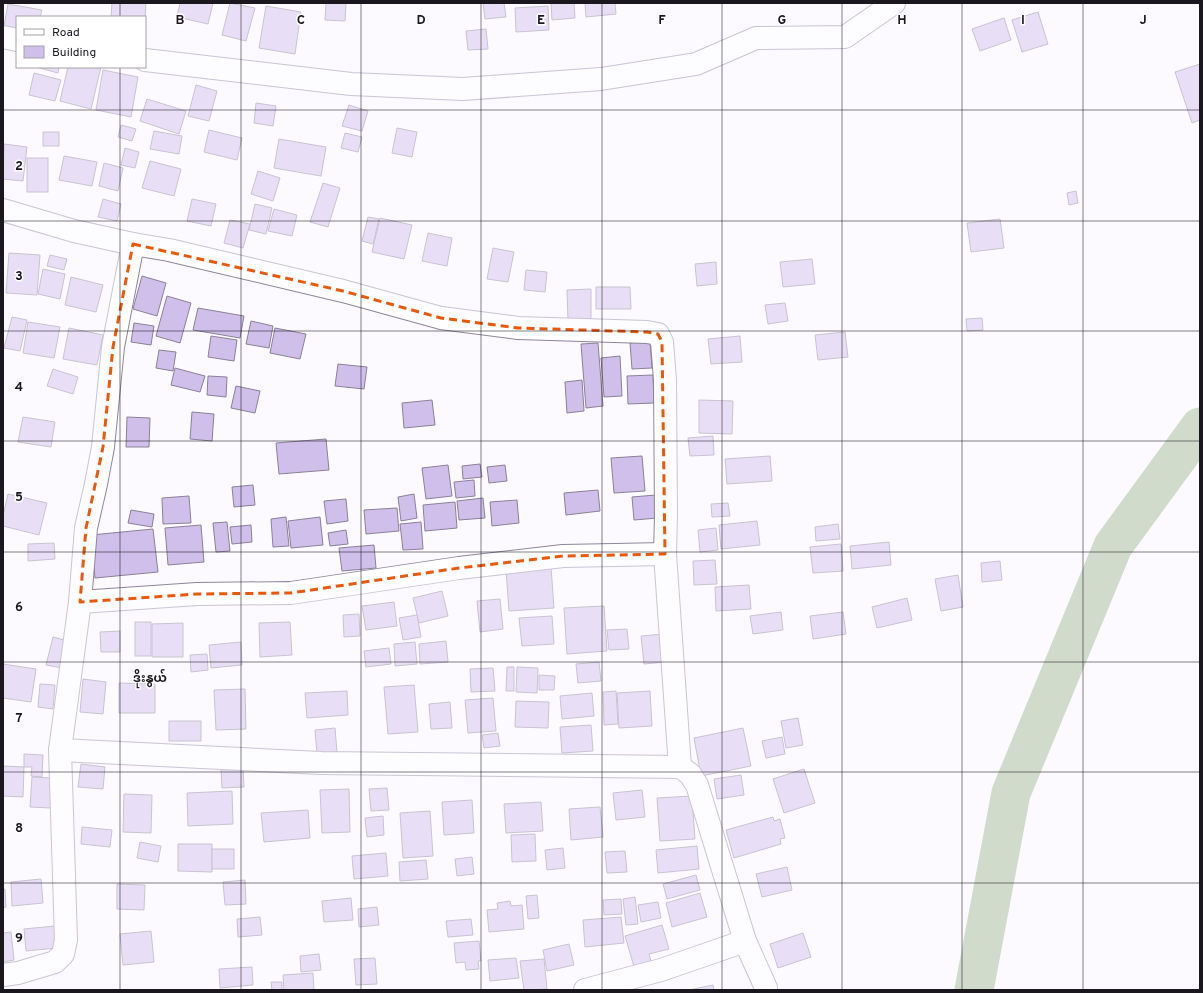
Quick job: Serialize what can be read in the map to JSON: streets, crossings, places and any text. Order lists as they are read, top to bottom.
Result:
{
  "districts": ["ဒိုးနွယ်"],
  "legend": ["Road", "Building"],
  "grid": {
    "columns": [
      "B",
      "C",
      "D",
      "E",
      "F",
      "G",
      "H",
      "I",
      "J"
    ],
    "rows": [
      "2",
      "3",
      "4",
      "5",
      "6",
      "7",
      "8",
      "9"
    ]
  }
}
